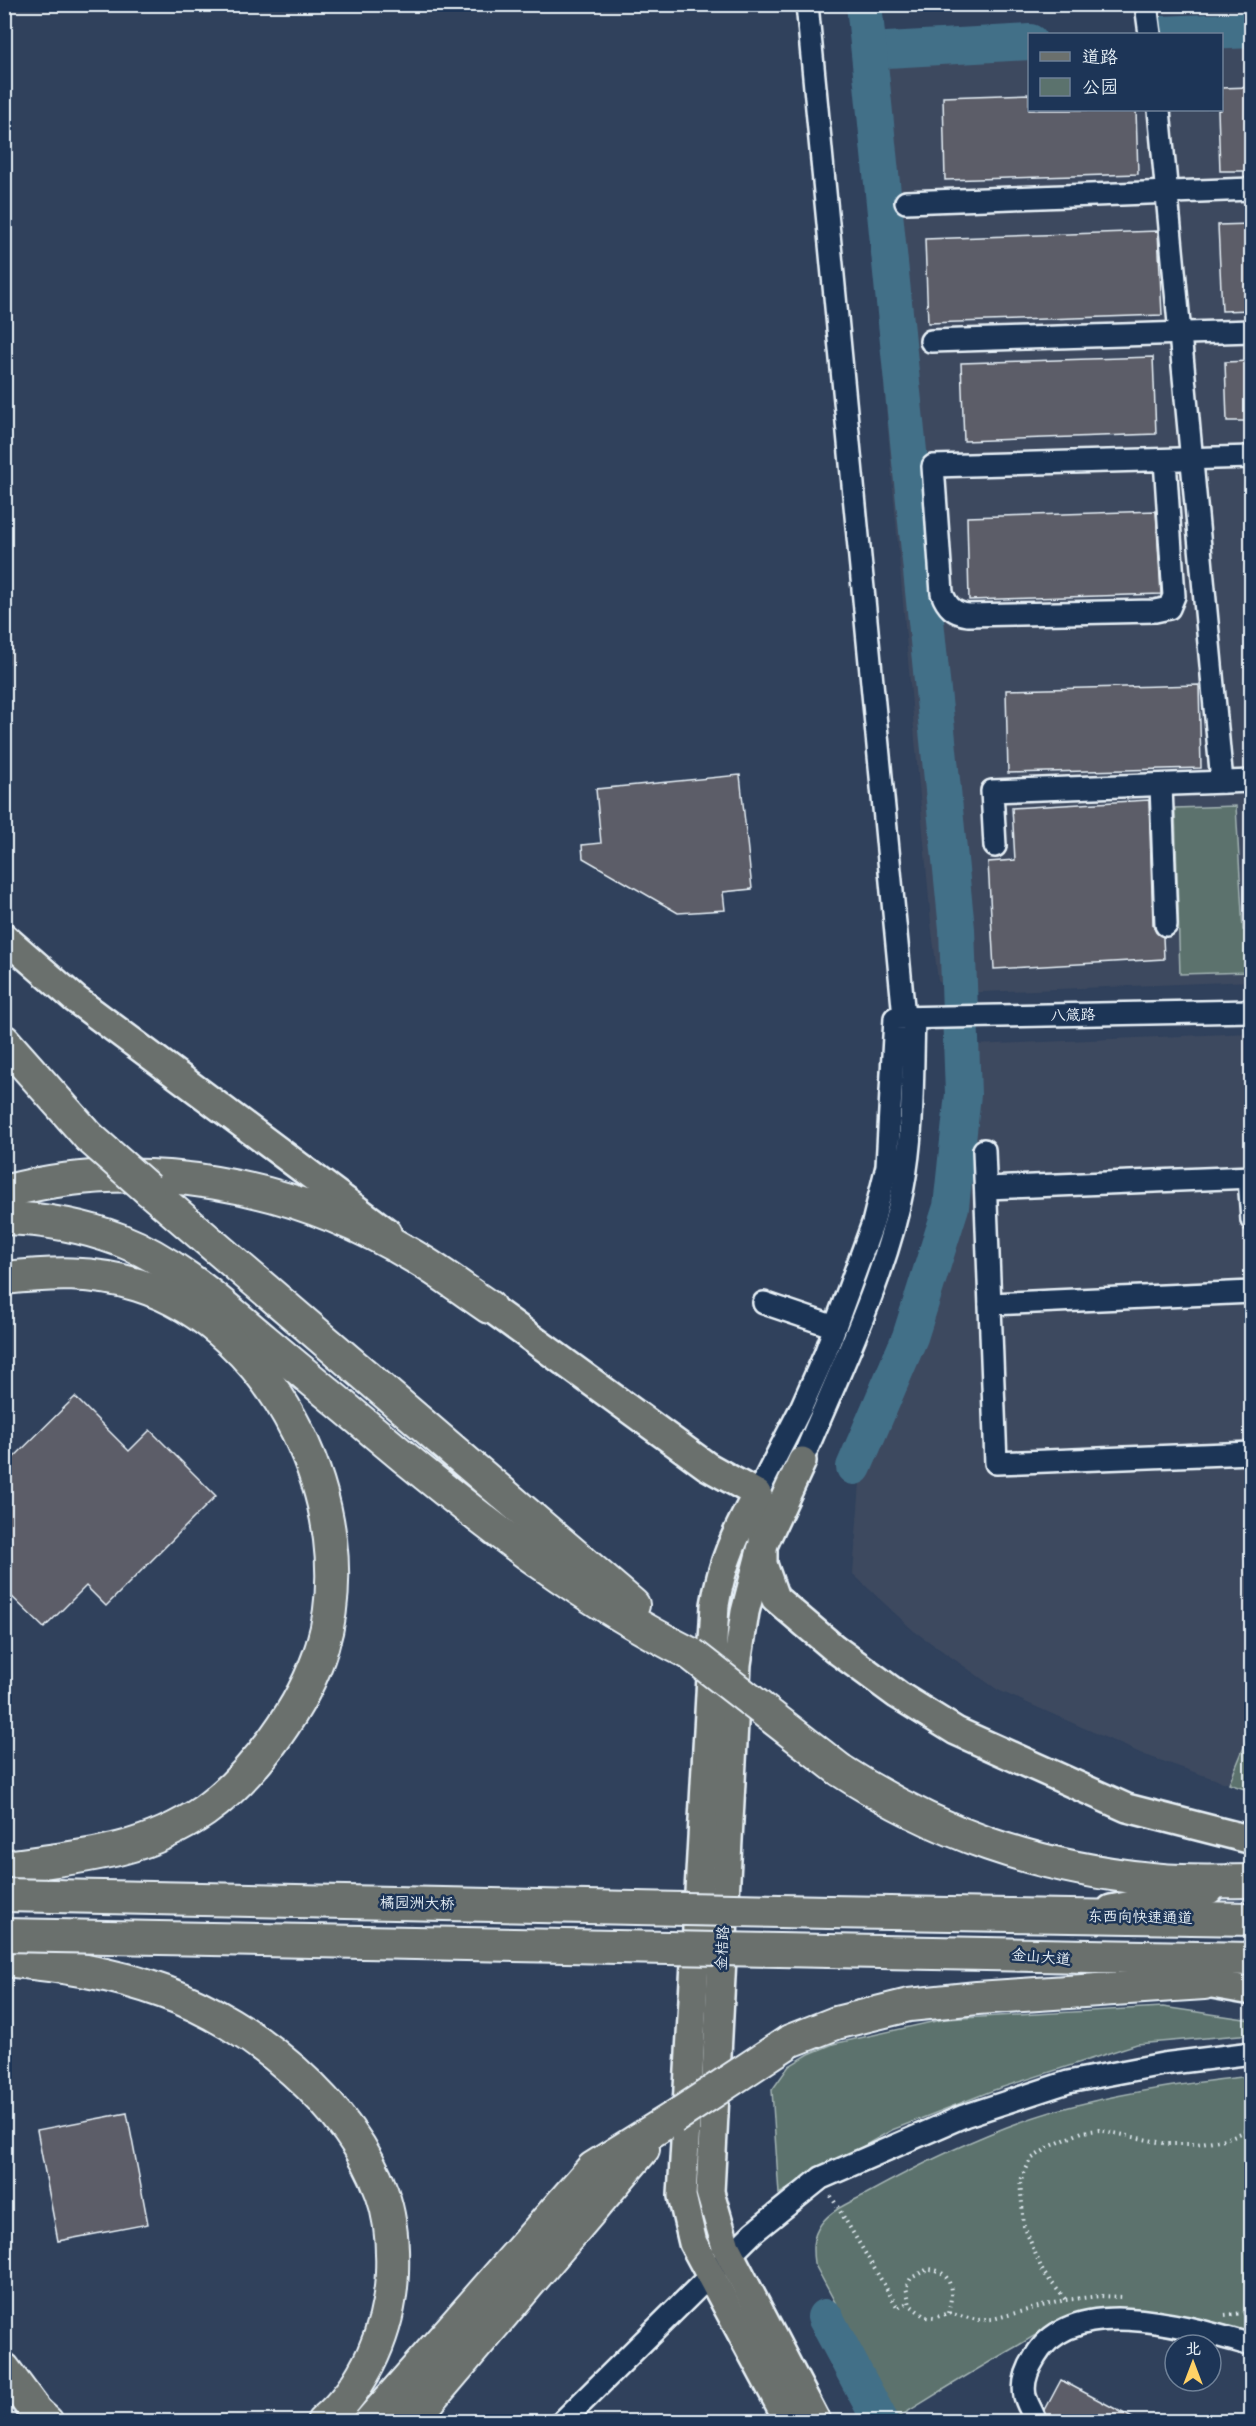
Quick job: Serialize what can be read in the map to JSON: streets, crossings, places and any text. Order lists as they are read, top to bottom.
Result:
{
  "streets": {
    "highway": ["橘园洲大桥", "东西向快速通道", "金山大道"],
    "main road": ["金桔路"],
    "street": ["八箴路"]
  },
  "crossings": [
    ["橘园洲大桥", "东西向快速通道"]
  ],
  "legend": ["道路", "公园"],
  "north": "top"
}
